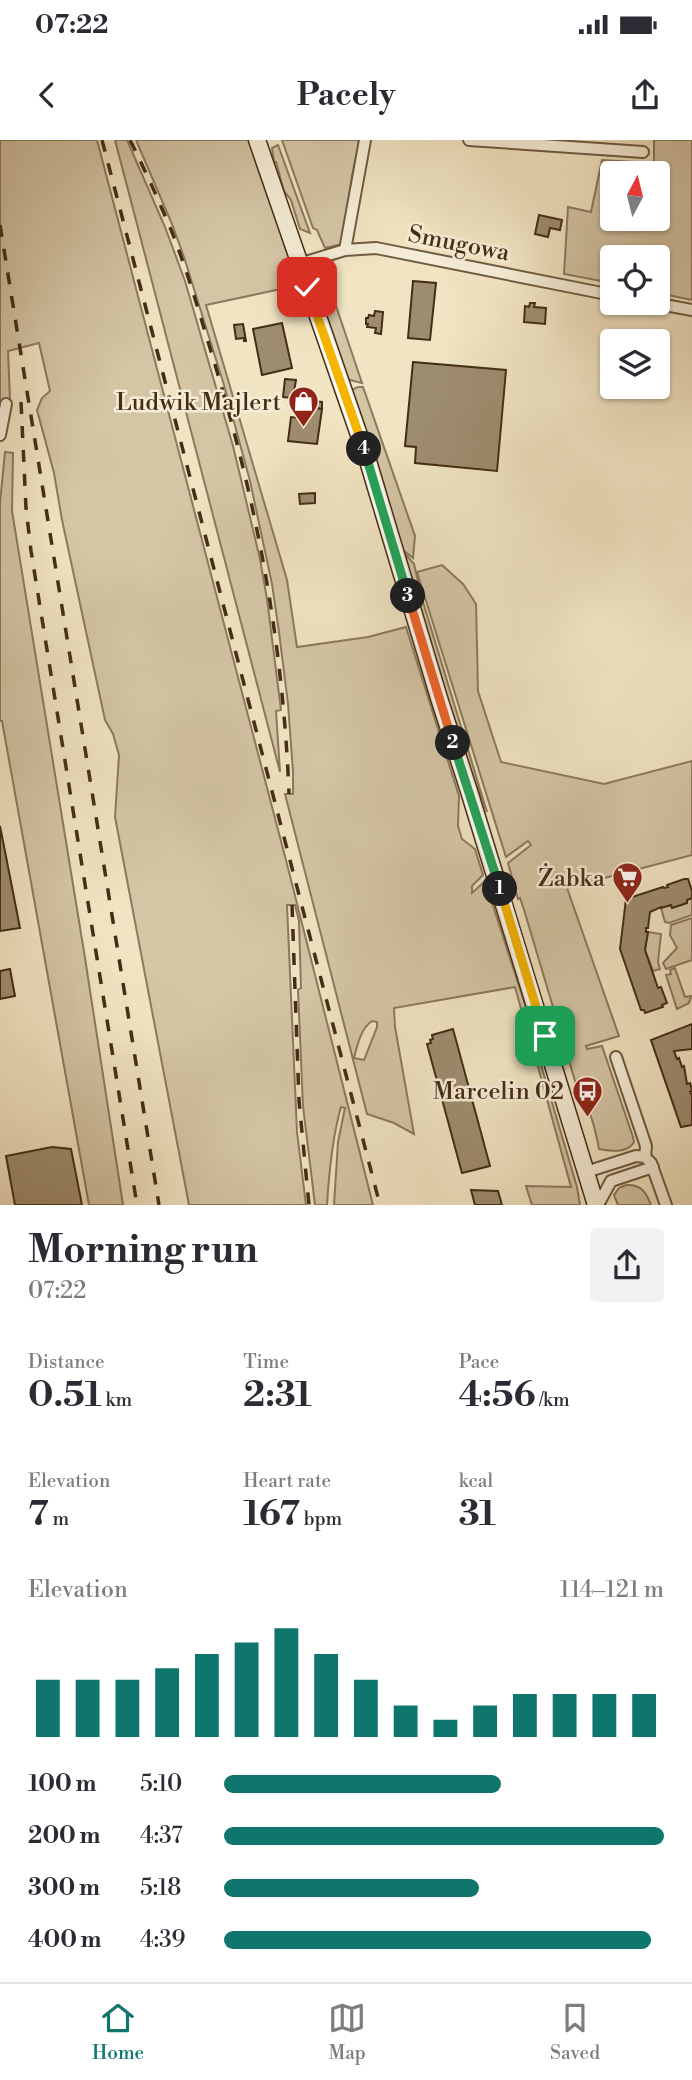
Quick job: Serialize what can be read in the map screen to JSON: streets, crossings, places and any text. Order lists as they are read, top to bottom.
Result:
{
  "streets": {
    "street": ["Smugowa"]
  },
  "places": {
    "shop": ["Ludwik Majlert"],
    "supermarket": ["Żabka"],
    "bus stop": ["Marcelin 02"]
  },
  "north": "top",
  "page": {
    "status": "07:22",
    "header": "Pacely",
    "pins": [
      "4",
      "3",
      "2",
      "1"
    ],
    "heading": ["Morning run", "07:22"],
    "stats": [
      ["Distance", "0.51 km"],
      ["Time", "2:31"],
      ["Pace", "4:56 /km"],
      ["Elevation", "7 m"],
      ["Heart rate", "167 bpm"],
      ["kcal", "31"]
    ],
    "chart": ["Elevation", "114–121 m"],
    "list": [
      {
        "name": "100 m",
        "note": "5:10"
      },
      {
        "name": "200 m",
        "note": "4:37"
      },
      {
        "name": "300 m",
        "note": "5:18"
      },
      {
        "name": "400 m",
        "note": "4:39"
      }
    ],
    "tabs": ["Home", "Map", "Saved"]
  }
}
